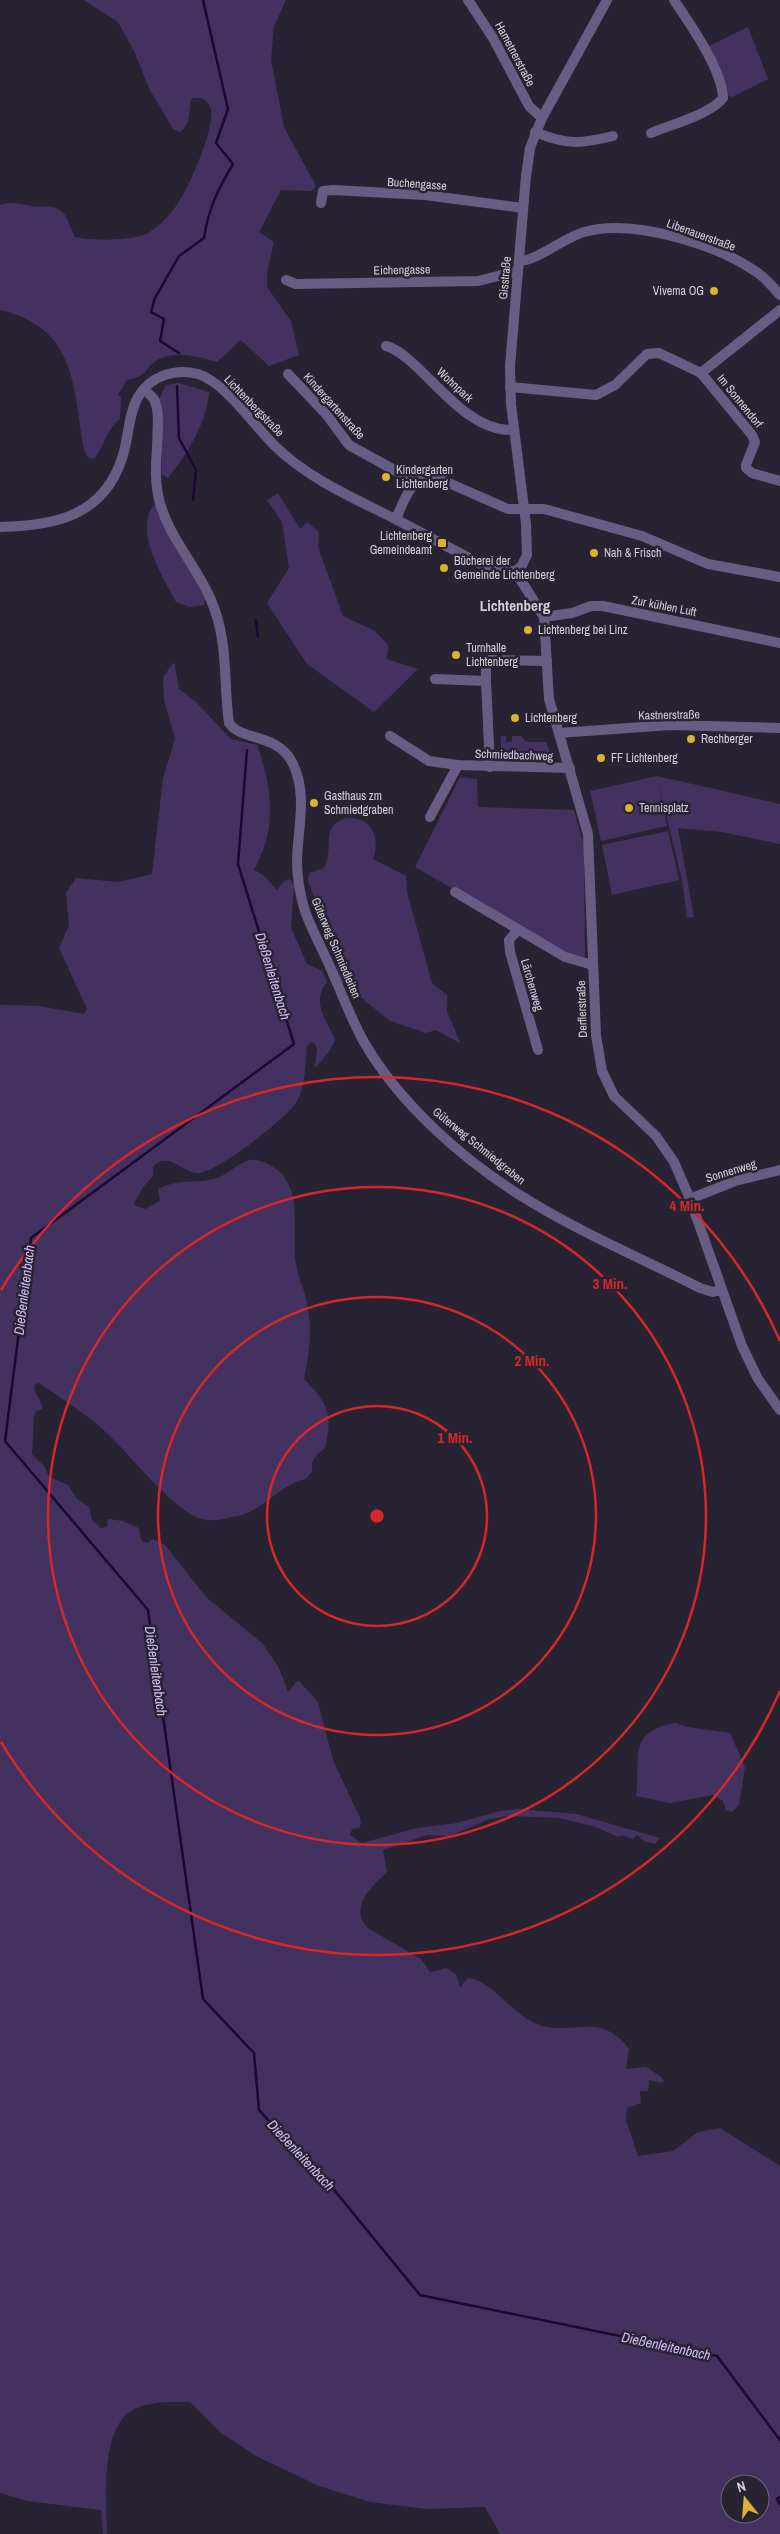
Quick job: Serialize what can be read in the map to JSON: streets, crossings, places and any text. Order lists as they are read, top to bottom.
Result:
{
  "streets": {
    "street": [
      "Hametnerstraße",
      "Buchengasse",
      "Libenauerstraße",
      "Eichengasse",
      "Gisstraße",
      "Wohnpark",
      "Im Sonnendorf",
      "Lichtenbergstraße",
      "Kindergartenstraße",
      "Zur kühlen Luft",
      "Kastnerstraße",
      "Schmiedbachweg",
      "Güterweg Schmiedleiten",
      "Lärchenweg",
      "Derflerstraße",
      "Güterweg Schmiedgraben",
      "Sonnenweg"
    ]
  },
  "crossings": [
    ["Hametnerstraße", "Gisstraße"],
    ["Buchengasse", "Gisstraße"],
    ["Libenauerstraße", "Eichengasse"],
    ["Libenauerstraße", "Gisstraße"],
    ["Eichengasse", "Gisstraße"],
    ["Gisstraße", "Wohnpark"],
    ["Gisstraße", "Im Sonnendorf"],
    ["Gisstraße", "Lichtenbergstraße"],
    ["Gisstraße", "Derflerstraße"],
    ["Lichtenbergstraße", "Güterweg Schmiedleiten"],
    ["Lichtenbergstraße", "Derflerstraße"],
    ["Zur kühlen Luft", "Derflerstraße"],
    ["Kastnerstraße", "Derflerstraße"],
    ["Schmiedbachweg", "Derflerstraße"],
    ["Güterweg Schmiedleiten", "Güterweg Schmiedgraben"],
    ["Lärchenweg", "Derflerstraße"],
    ["Derflerstraße", "Güterweg Schmiedgraben"],
    ["Derflerstraße", "Sonnenweg"]
  ],
  "districts": ["Lichtenberg"],
  "water": ["Dießenleitenbach"],
  "places": {
    "other": [
      "Vivema OG",
      "Kindergarten Lichtenberg",
      "Nah & Frisch",
      "Bücherei der Gemeinde Lichtenberg",
      "Lichtenberg bei Linz",
      "Turnhalle Lichtenberg",
      "Lichtenberg",
      "Rechberger",
      "FF Lichtenberg",
      "Gasthaus zm Schmiedgraben",
      "Tennisplatz"
    ],
    "transit": ["Lichtenberg Gemeindeamt"]
  },
  "north": "top",
  "rings": [
    "4 Min.",
    "3 Min.",
    "2 Min.",
    "1 Min."
  ]
}
